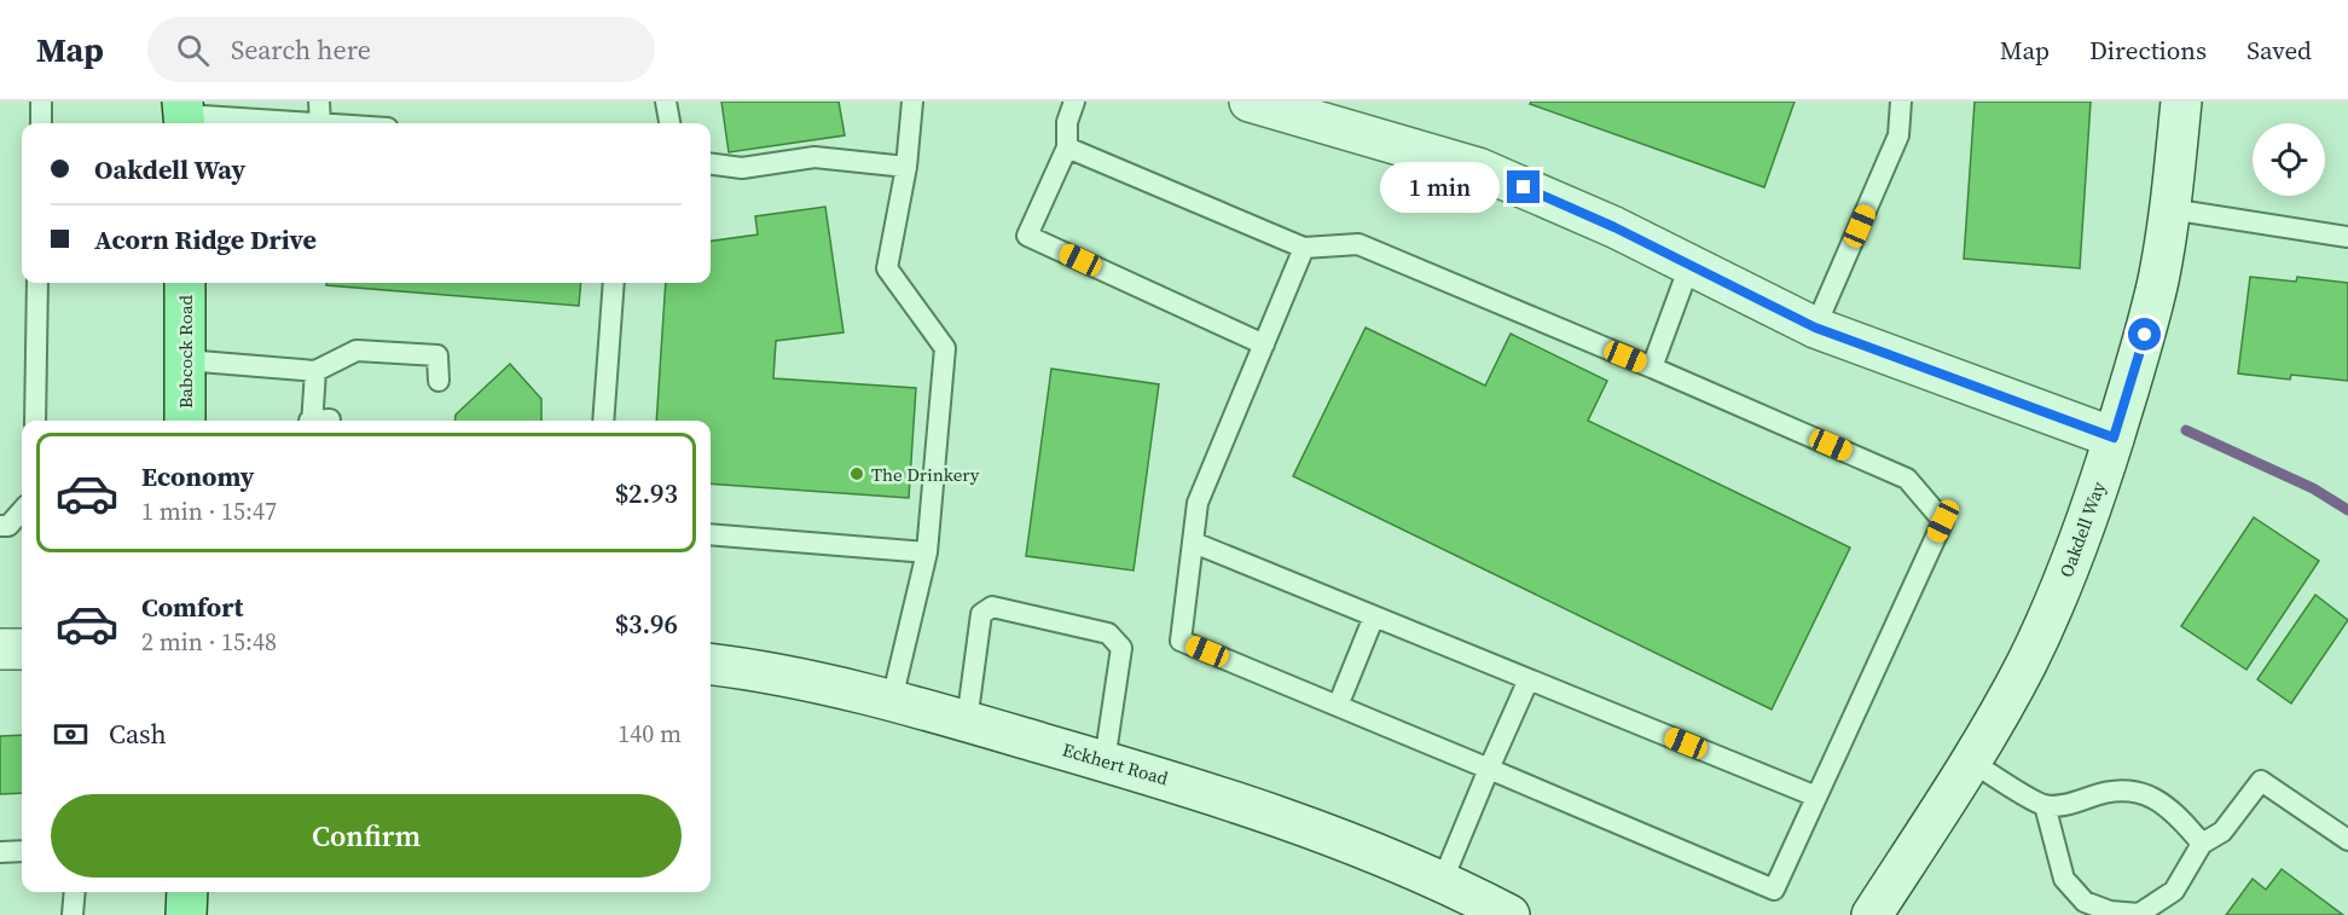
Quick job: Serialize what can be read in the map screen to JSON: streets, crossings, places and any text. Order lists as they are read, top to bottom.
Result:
{
  "streets": {
    "main road": ["Babcock Road"],
    "street": ["Oakdell Way", "Eckhert Road"]
  },
  "places": ["The Drinkery"],
  "page": {
    "header": "Map",
    "search": "Search here",
    "nav": ["Map", "Directions", "Saved"],
    "banner": ["Oakdell Way", "Acorn Ridge Drive"],
    "bubble": "1 min",
    "list": [
      {
        "name": "Economy",
        "note": "1 min · 15:47",
        "value": "$2.93"
      },
      {
        "name": "Comfort",
        "note": "2 min · 15:48",
        "value": "$3.96"
      }
    ],
    "pay": ["Cash", "140 m"],
    "buttons": "Confirm"
  }
}
